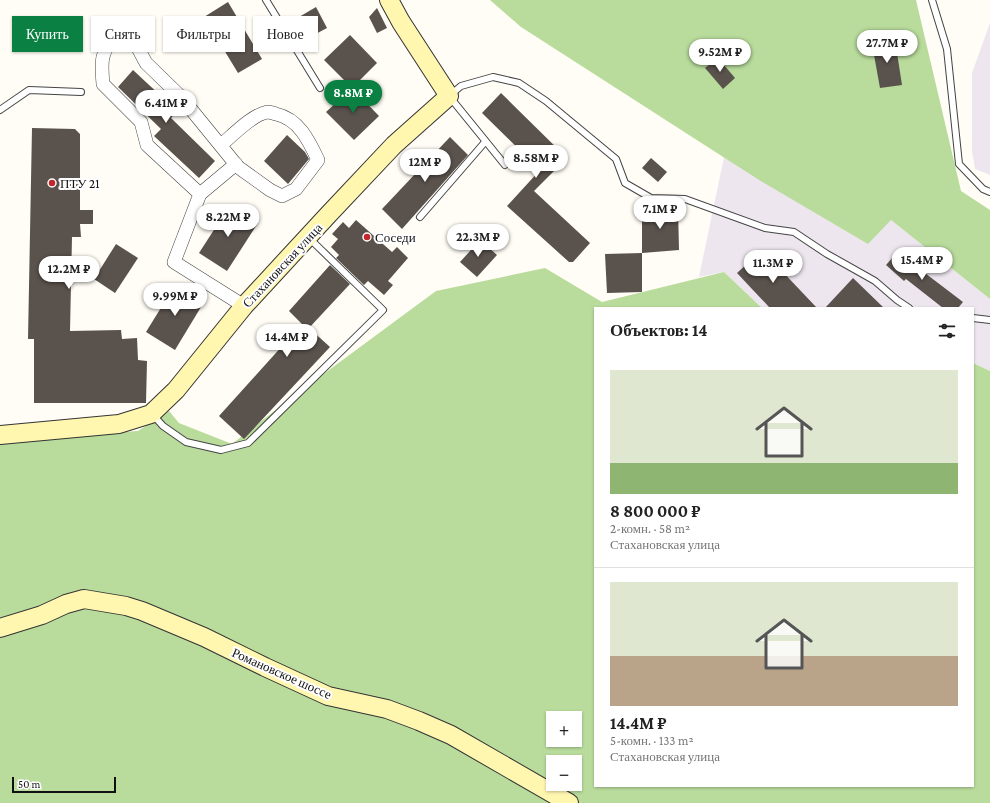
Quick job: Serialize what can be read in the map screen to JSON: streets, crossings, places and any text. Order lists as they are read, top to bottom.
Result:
{
  "streets": {
    "main road": ["Стахановская улица", "Романовское шоссе"]
  },
  "places": ["ПТУ 21", "Соседи"],
  "scale_bar": "50 m",
  "page": {
    "chip": [
      "Купить",
      "Снять",
      "Фильтры",
      "Новое"
    ],
    "price": [
      "27.7M ₽",
      "9.52M ₽",
      "8.8M ₽",
      "6.41M ₽",
      "8.58M ₽",
      "12M ₽",
      "7.1M ₽",
      "8.22M ₽",
      "22.3M ₽",
      "15.4M ₽",
      "11.3M ₽",
      "12.2M ₽",
      "9.99M ₽",
      "14.4M ₽"
    ],
    "heading": "Объектов: 14",
    "list": [
      {
        "name": "8 800 000 ₽",
        "note": "2-комн. · 58 m² · Стахановская улица"
      },
      {
        "name": "14.4M ₽",
        "note": "5-комн. · 133 m² · Стахановская улица"
      }
    ],
    "map_buttons": ["+", "−"],
    "scale": "50 m"
  }
}
